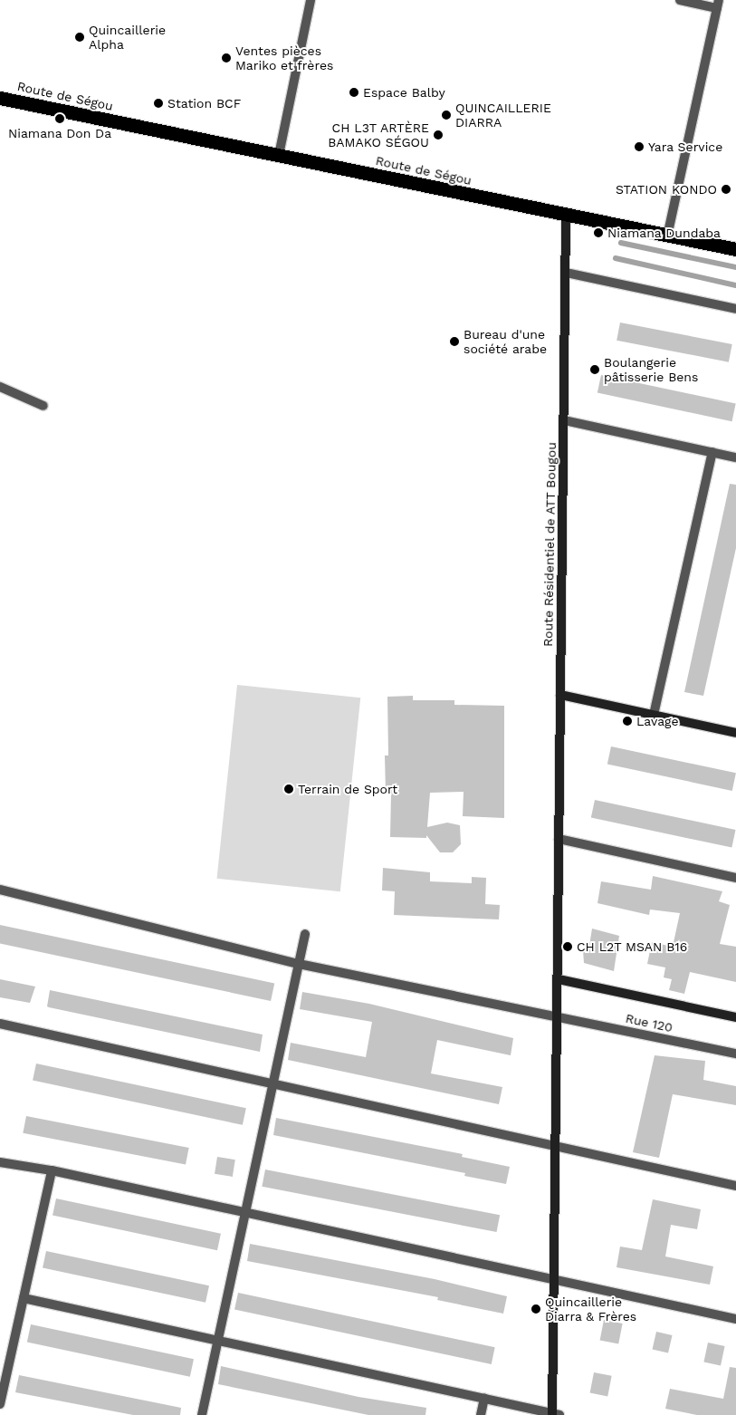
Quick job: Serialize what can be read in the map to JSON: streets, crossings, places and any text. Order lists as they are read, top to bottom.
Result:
{
  "streets": {
    "highway": ["Route de Ségou"],
    "street": ["Route Résidentiel de ATT Bougou", "Rue 120"]
  },
  "crossings": [
    ["Route de Ségou", "Route Résidentiel de ATT Bougou"],
    ["Route Résidentiel de ATT Bougou", "Rue 120"]
  ],
  "places": [
    "Quincaillerie Alpha",
    "Ventes pièces Mariko et frères",
    "Espace Balby",
    "Station BCF",
    "QUINCAILLERIE DIARRA",
    "Niamana Don Da",
    "CH L3T ARTÈRE BAMAKO SÉGOU",
    "Yara Service",
    "STATION KONDO",
    "Niamana Dundaba",
    "Bureau d'une société arabe",
    "Boulangerie pâtisserie Bens",
    "Lavage",
    "Terrain de Sport",
    "CH L2T MSAN B16",
    "Quincaillerie Diarra & Frères"
  ]
}
